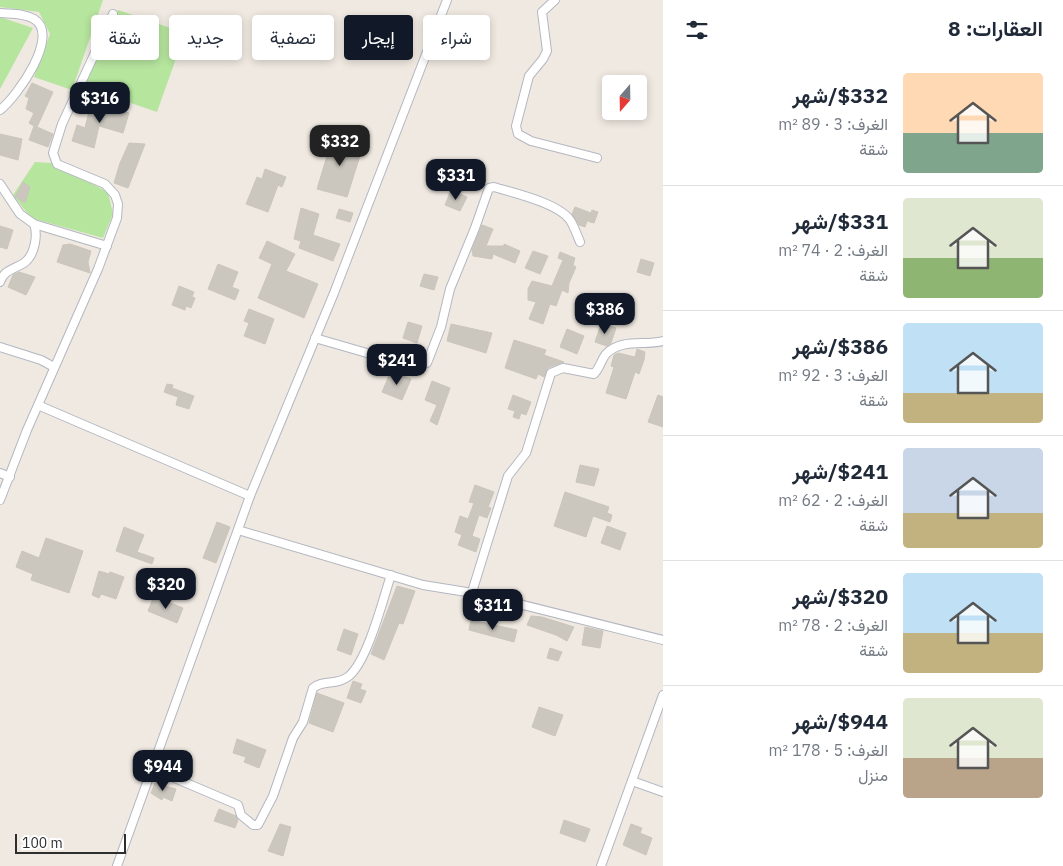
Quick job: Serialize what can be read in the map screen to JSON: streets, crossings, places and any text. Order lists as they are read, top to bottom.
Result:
{
  "scale_bar": "100 m",
  "north": "bottom",
  "page": {
    "heading": "العقارات: 8",
    "chip": [
      "شراء",
      "إيجار",
      "تصفية",
      "جديد",
      "شقة"
    ],
    "list": [
      {
        "name": "$332/شهر",
        "note": "الغرف: 3 · 89 m² · شقة"
      },
      {
        "name": "$331/شهر",
        "note": "الغرف: 2 · 74 m² · شقة"
      },
      {
        "name": "$386/شهر",
        "note": "الغرف: 3 · 92 m² · شقة"
      },
      {
        "name": "$241/شهر",
        "note": "الغرف: 2 · 62 m² · شقة"
      },
      {
        "name": "$320/شهر",
        "note": "الغرف: 2 · 78 m² · شقة"
      },
      {
        "name": "$944/شهر",
        "note": "الغرف: 5 · 178 m² · منزل"
      }
    ],
    "price": [
      "$316",
      "$332",
      "$331",
      "$386",
      "$241",
      "$320",
      "$311",
      "$944"
    ],
    "scale": "100 m"
  }
}
